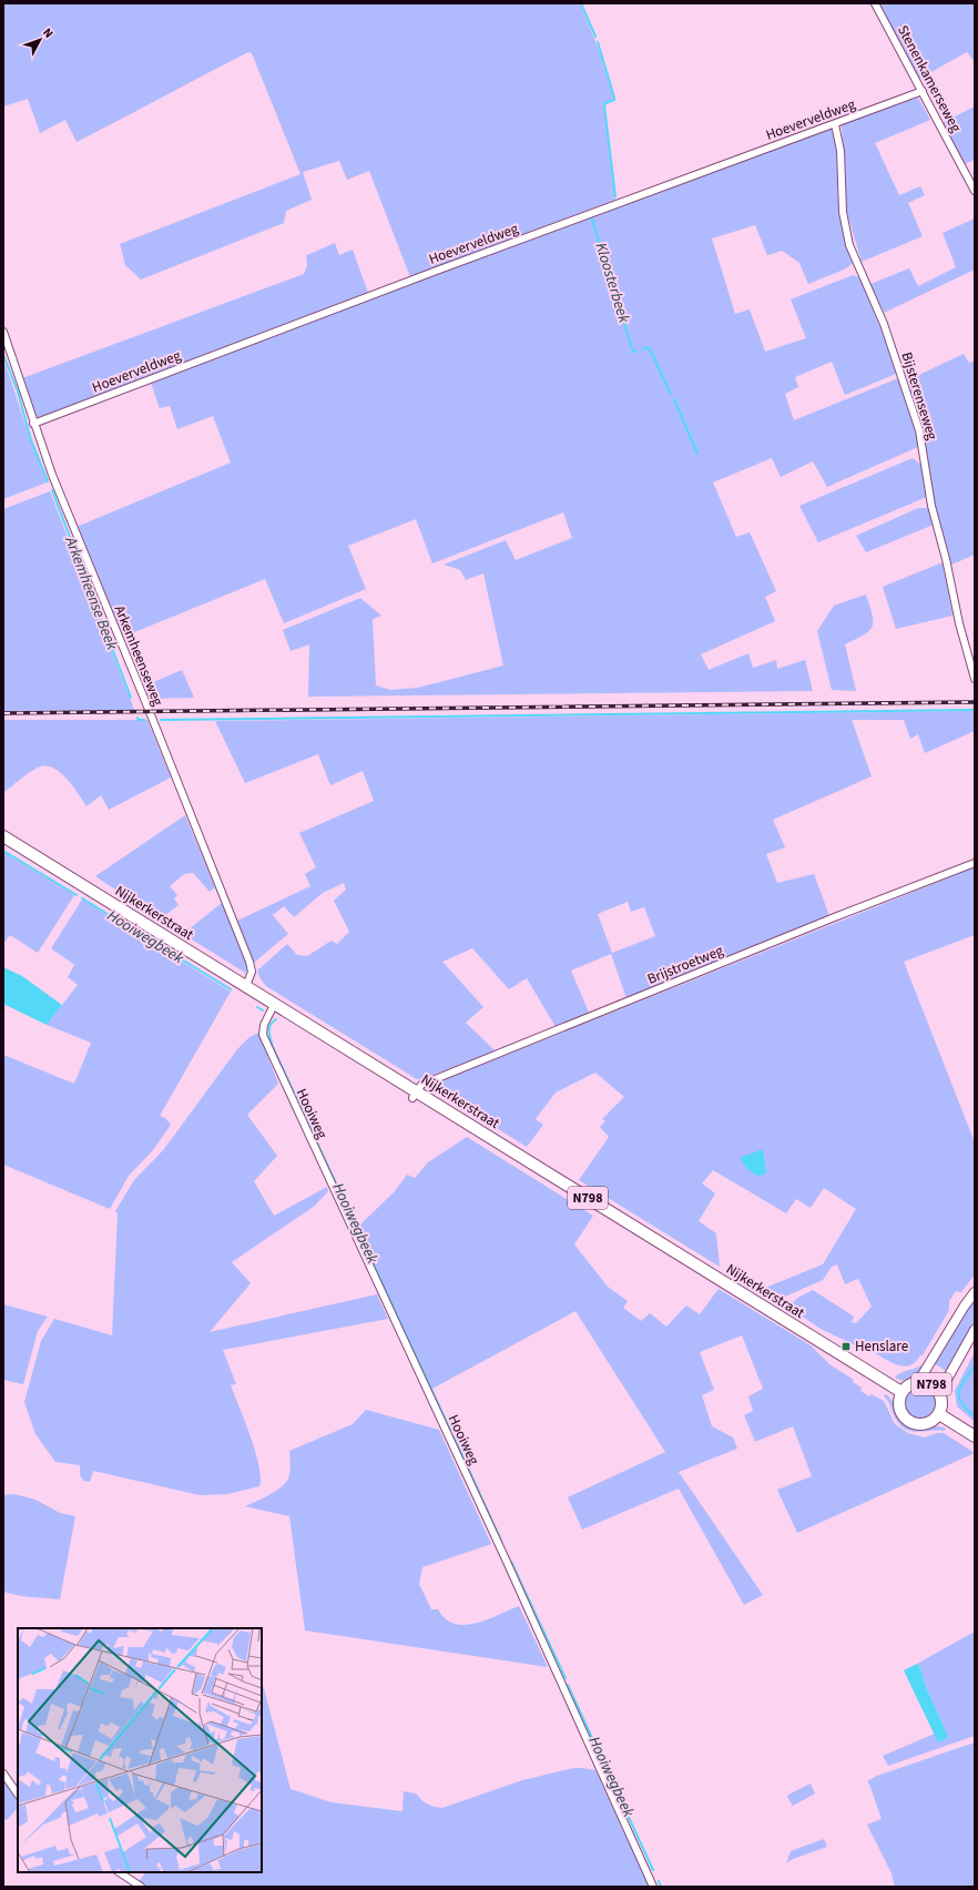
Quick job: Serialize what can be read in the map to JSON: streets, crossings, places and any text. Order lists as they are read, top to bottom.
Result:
{
  "streets": {
    "main road": ["Nijkerkerstraat", "N798"],
    "street": [
      "Stenenkamerseweg",
      "Hoeverveldweg",
      "Bijsterenseweg",
      "Arkemheenseweg",
      "Brijstroetweg",
      "Hooiweg"
    ]
  },
  "crossings": [
    ["Stenenkamerseweg", "Hoeverveldweg"],
    ["Hoeverveldweg", "Bijsterenseweg"],
    ["Hoeverveldweg", "Arkemheenseweg"],
    ["Arkemheenseweg", "Nijkerkerstraat"],
    ["Nijkerkerstraat", "Brijstroetweg"],
    ["Nijkerkerstraat", "Hooiweg"],
    ["Nijkerkerstraat", "N798"]
  ],
  "water": ["Kloosterbeek", "Arkemheense Beek", "Hooiwegbeek"],
  "places": {
    "transit": ["Henslare"]
  },
  "north": "top right"
}
